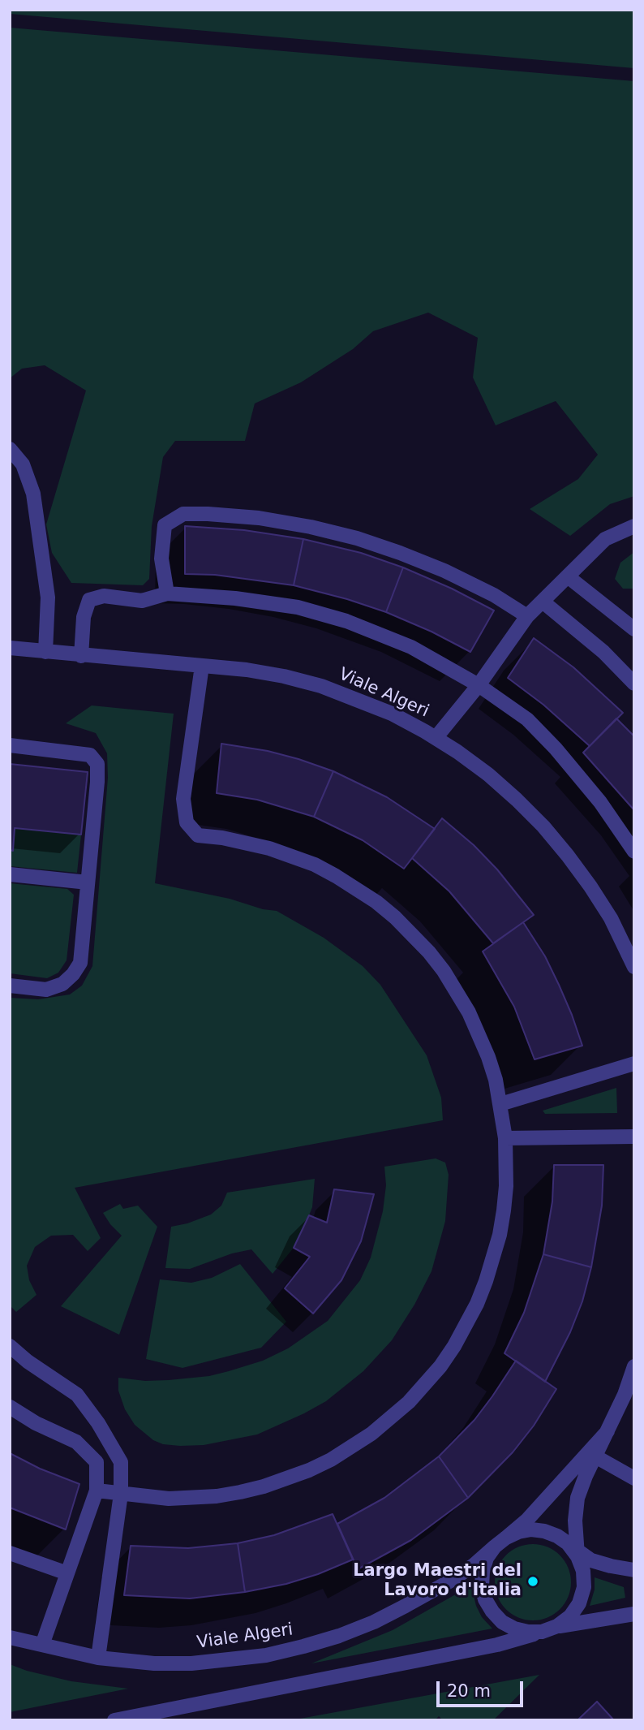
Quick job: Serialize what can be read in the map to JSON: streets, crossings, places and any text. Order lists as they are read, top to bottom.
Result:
{
  "streets": {
    "street": ["Viale Algeri"]
  },
  "places": ["Largo Maestri del Lavoro d'Italia"],
  "scale_bar": "20 m"
}
